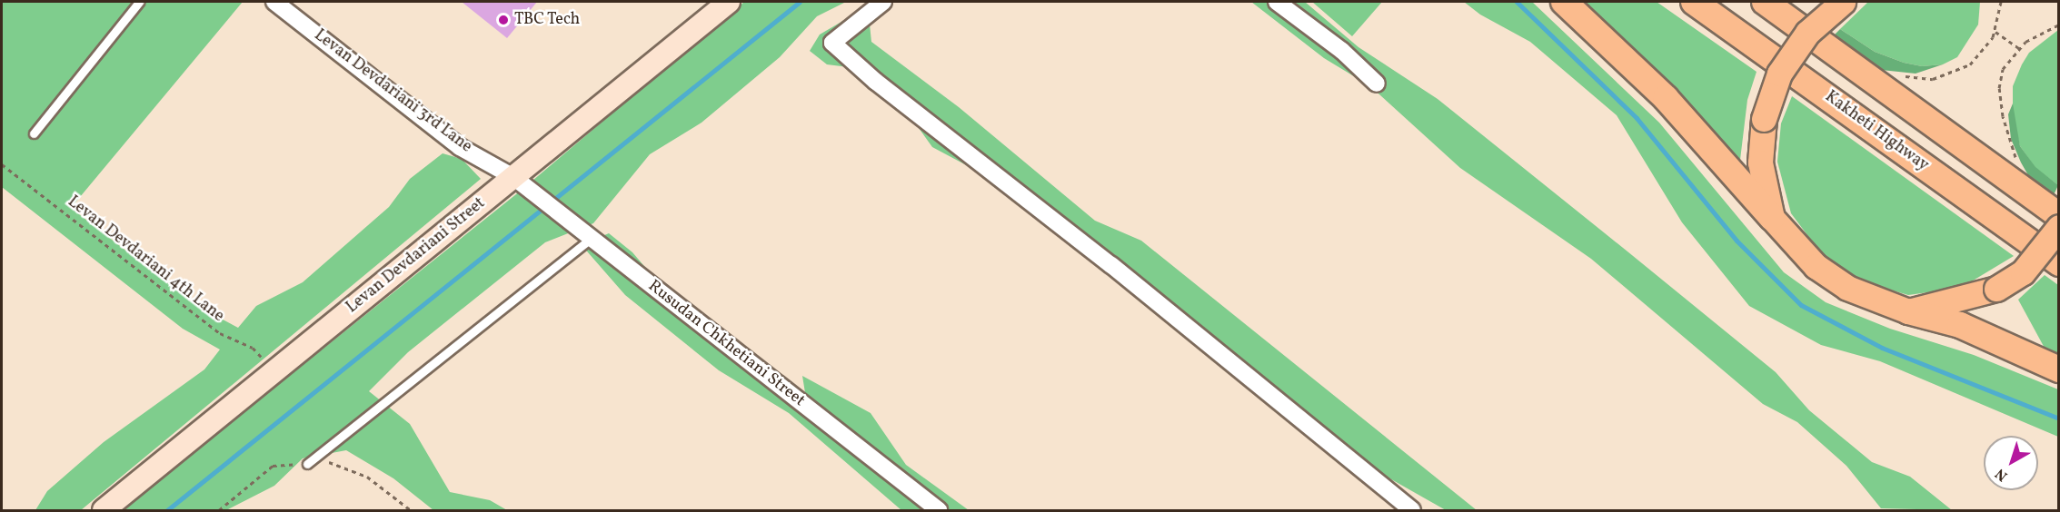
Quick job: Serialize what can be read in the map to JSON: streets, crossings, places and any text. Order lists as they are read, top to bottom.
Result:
{
  "streets": {
    "highway": ["Kakheti Highway"],
    "main road": ["Levan Devdariani Street"],
    "street": ["Levan Devdariani 3rd Lane", "Rusudan Chkhetiani Street"],
    "path": ["Levan Devdariani 4th Lane"]
  },
  "crossings": [
    ["Levan Devdariani 3rd Lane", "Levan Devdariani Street"],
    ["Levan Devdariani 3rd Lane", "Rusudan Chkhetiani Street"],
    ["Levan Devdariani Street", "Levan Devdariani 4th Lane"],
    ["Levan Devdariani Street", "Rusudan Chkhetiani Street"]
  ],
  "places": ["TBC Tech"],
  "north": "bottom left"
}
